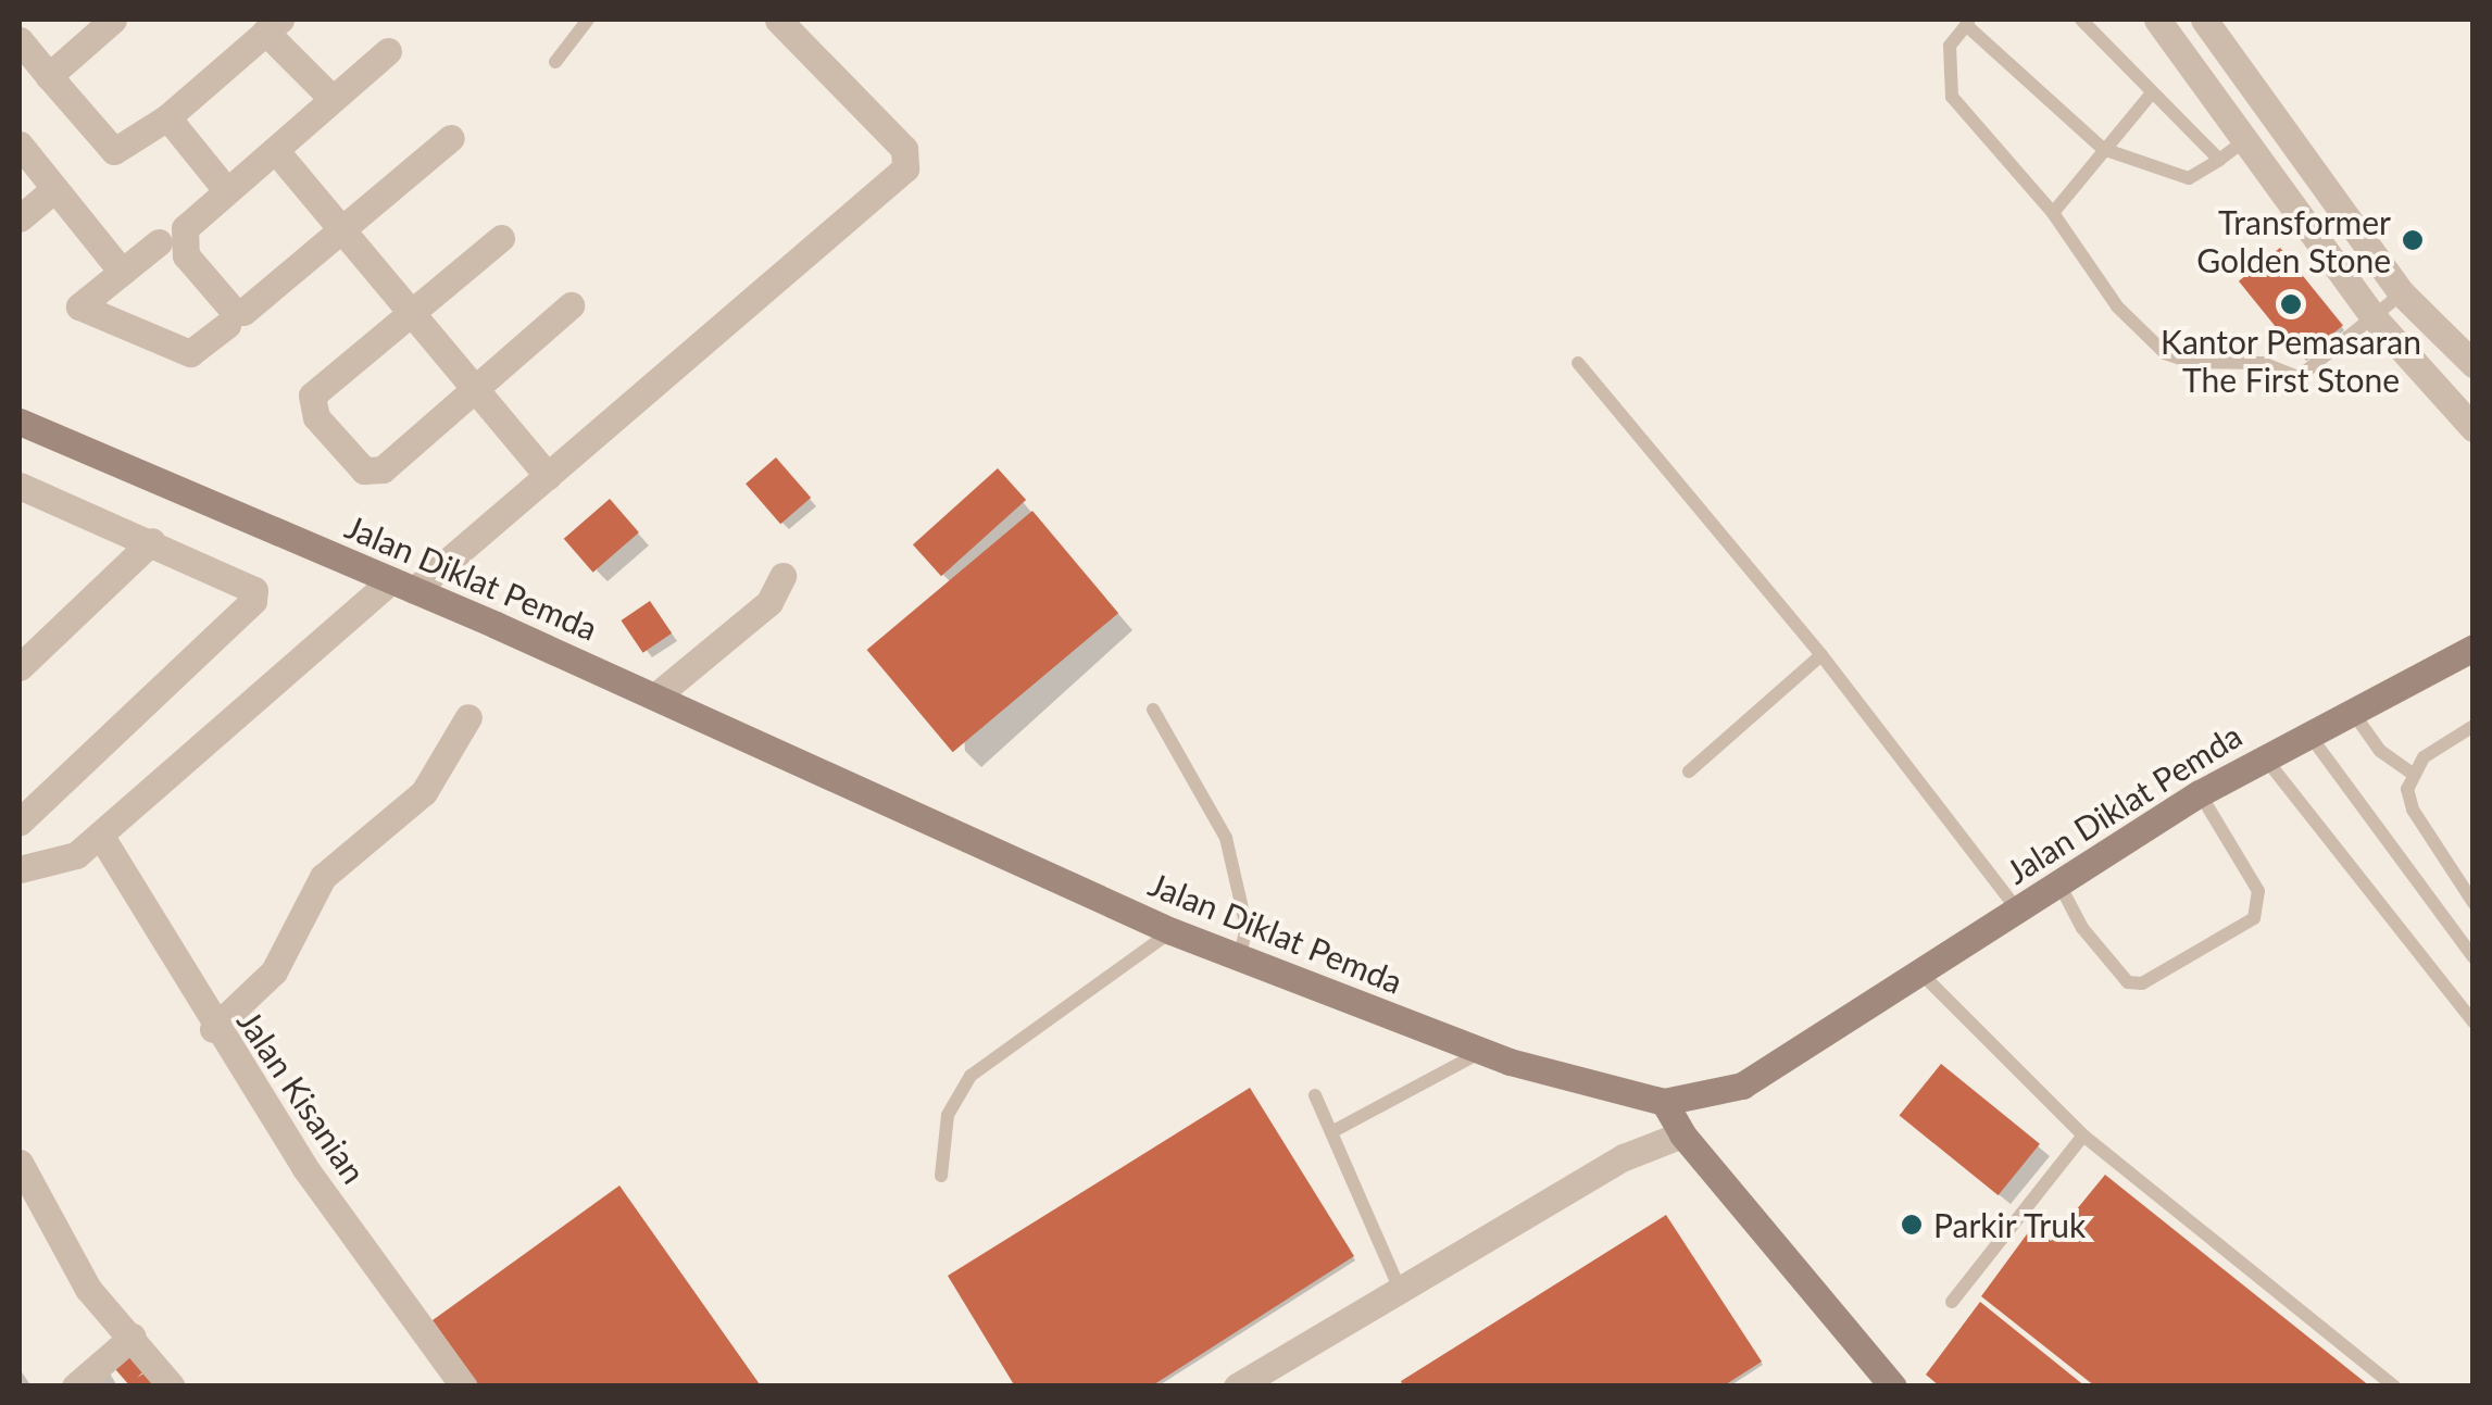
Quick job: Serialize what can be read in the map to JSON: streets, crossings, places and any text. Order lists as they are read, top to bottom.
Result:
{
  "streets": {
    "street": ["Jalan Diklat Pemda", "Jalan Kisanian"]
  },
  "places": ["Transformer Golden Stone", "Kantor Pemasaran The First Stone", "Parkir Truk"]
}
